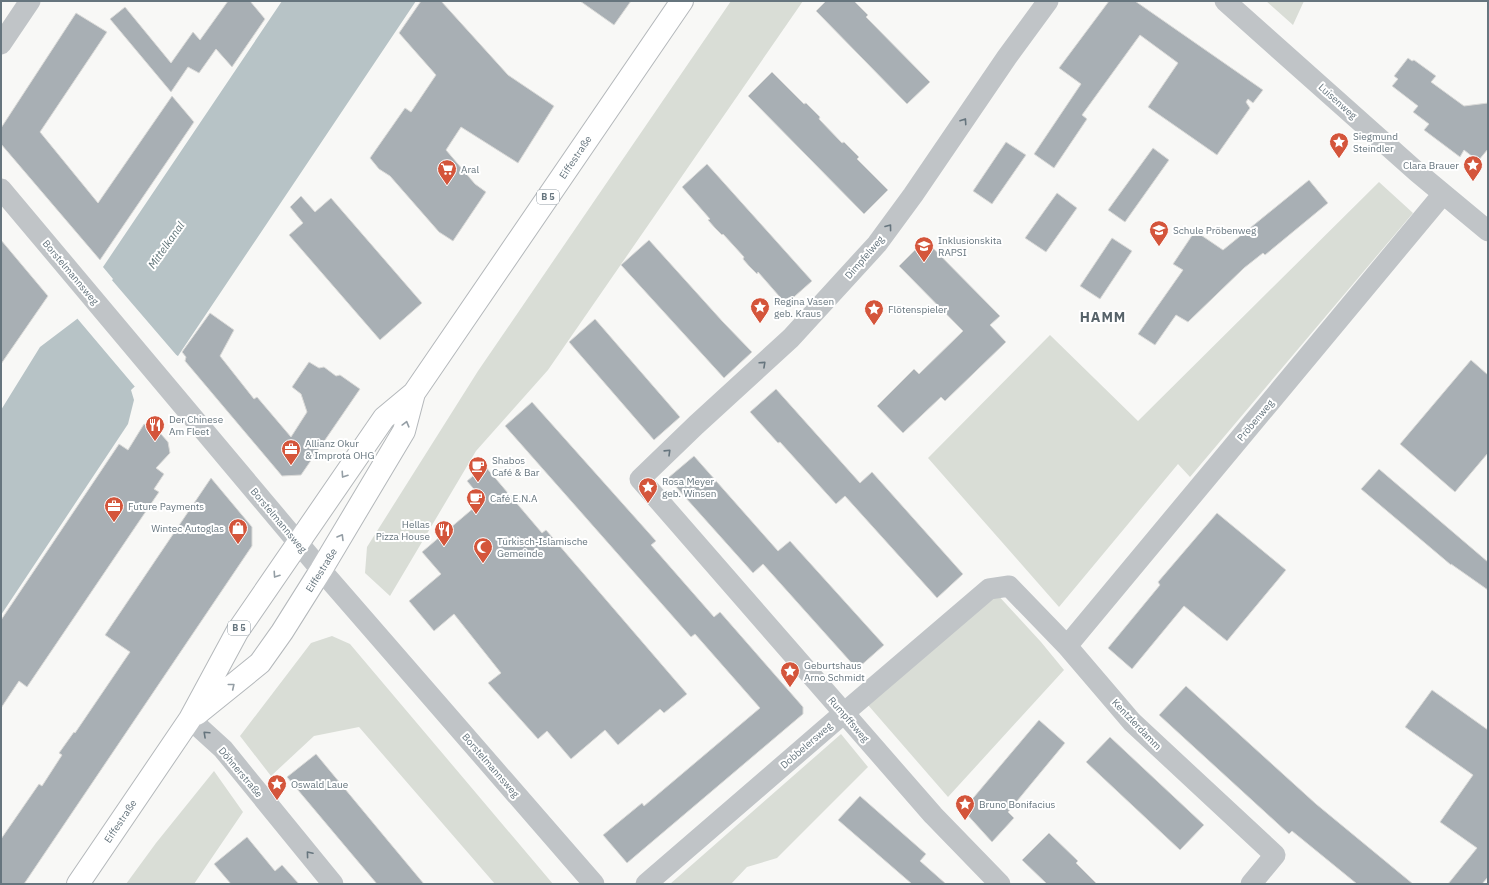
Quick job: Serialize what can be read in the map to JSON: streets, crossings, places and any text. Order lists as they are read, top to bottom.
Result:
{
  "streets": {
    "main road": ["Eiffestraße", "B 5"],
    "street": [
      "Luisenweg",
      "Dimpfelweg",
      "Borstelmannsweg",
      "Pröbenweg",
      "Rumpffsweg",
      "Kentzlerdamm",
      "Dobbelersweg",
      "Döhnerstraße"
    ]
  },
  "crossings": [
    ["Luisenweg", "Pröbenweg"],
    ["Eiffestraße", "Borstelmannsweg"],
    ["Eiffestraße", "Döhnerstraße"],
    ["Dimpfelweg", "Rumpffsweg"],
    ["Pröbenweg", "Kentzlerdamm"],
    ["Rumpffsweg", "Dobbelersweg"],
    ["Kentzlerdamm", "Dobbelersweg"]
  ],
  "one_way": ["Dimpfelweg", "Döhnerstraße"],
  "districts": ["HAMM"],
  "water": ["Mittelkanal"],
  "places": {
    "place": [
      "Siegmund Steindler",
      "Clara Brauer",
      "Regina Vasen geb. Kraus",
      "Flötenspieler",
      "Rosa Meyer geb. Winsen",
      "Geburtshaus Arno Schmidt",
      "Oswald Laue",
      "Bruno Bonifacius"
    ],
    "supermarket": ["Aral"],
    "school or university": ["Schule Pröbenweg", "Inklusionskita RAPSI"],
    "restaurant": ["Der Chinese Am Fleet", "Hellas Pizza House"],
    "office": ["Allianz Okur & Improta OHG", "Future Payments"],
    "cafe": ["Shabos Café & Bar", "Café E.N.A"],
    "shop": ["Wintec Autoglas"],
    "mosque": ["Türkisch-Islamische Gemeinde"]
  }
}
